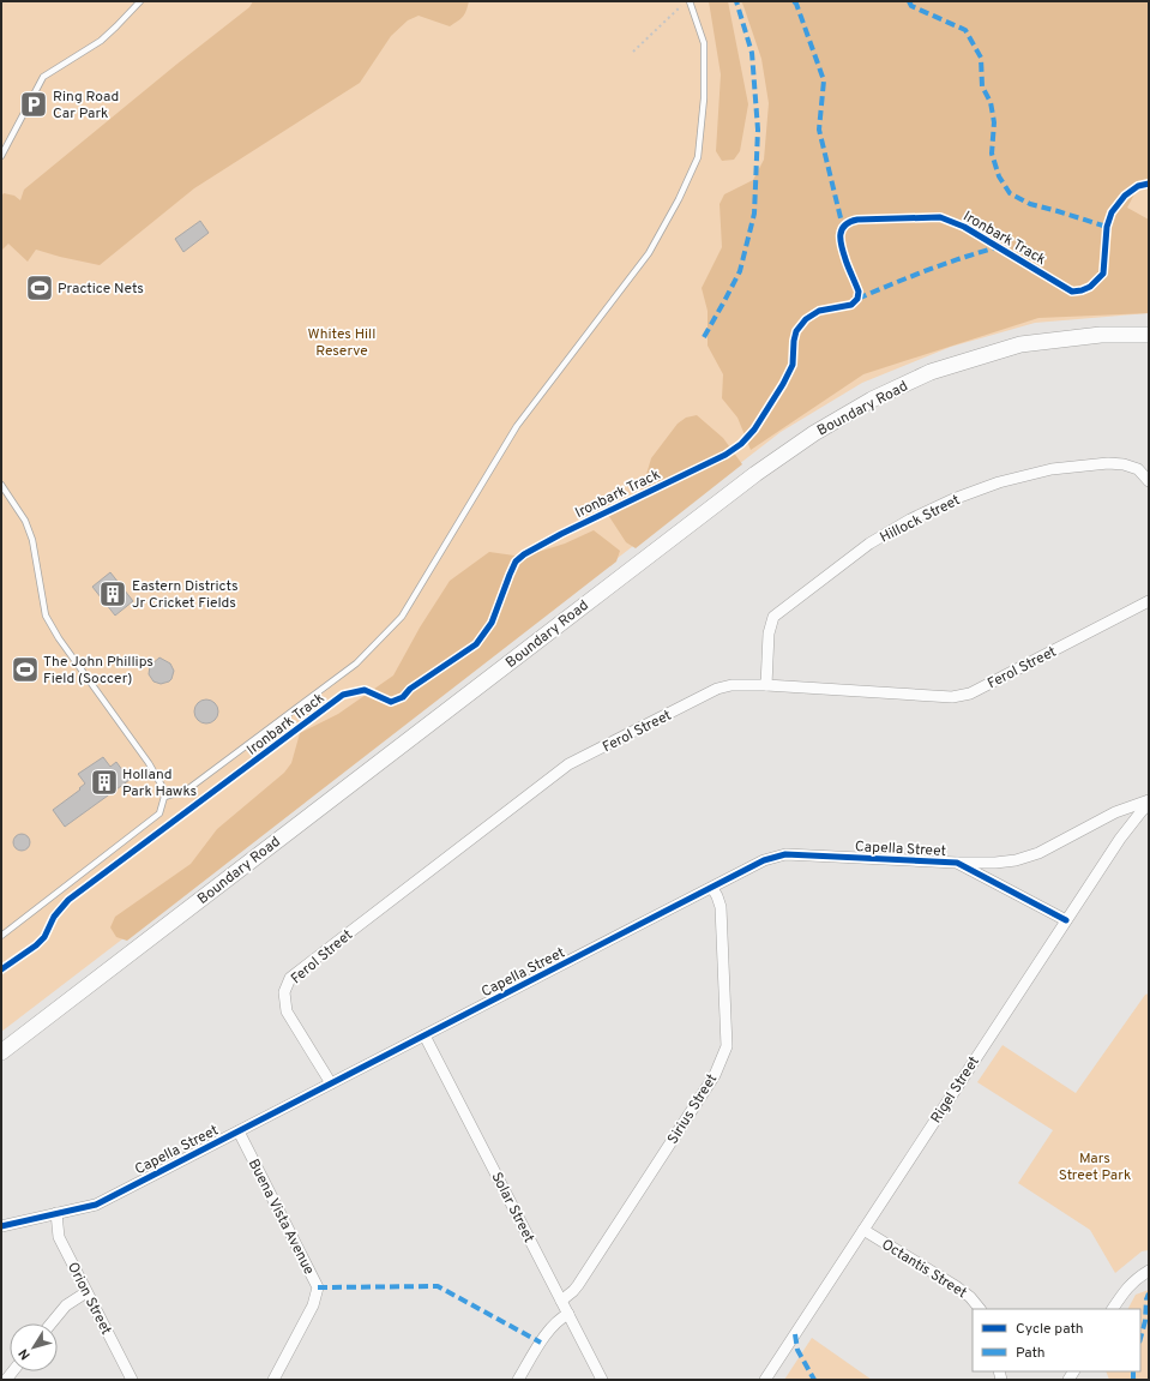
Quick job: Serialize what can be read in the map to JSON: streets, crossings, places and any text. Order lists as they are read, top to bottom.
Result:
{
  "streets": {
    "main road": ["Boundary Road"],
    "street": [
      "Hillock Street",
      "Ferol Street",
      "Capella Street",
      "Rigel Street",
      "Sirius Street",
      "Solar Street",
      "Buena Vista Avenue",
      "Octantis Street",
      "Orion Street"
    ],
    "cycle path": ["Ironbark Track"]
  },
  "crossings": [
    ["Hillock Street", "Ferol Street"],
    ["Ferol Street", "Capella Street"],
    ["Capella Street", "Rigel Street"],
    ["Capella Street", "Sirius Street"],
    ["Capella Street", "Solar Street"],
    ["Capella Street", "Buena Vista Avenue"],
    ["Capella Street", "Orion Street"],
    ["Rigel Street", "Octantis Street"],
    ["Sirius Street", "Solar Street"]
  ],
  "parks": ["Whites Hill Reserve", "Mars Street Park"],
  "places": {
    "parking": ["Ring Road Car Park"],
    "sports": ["Practice Nets", "The John Phillips Field (Soccer)"],
    "building": ["Eastern Districts Jr Cricket Fields", "Holland Park Hawks"]
  },
  "legend": ["Cycle path", "Path"],
  "north": "bottom left"
}
